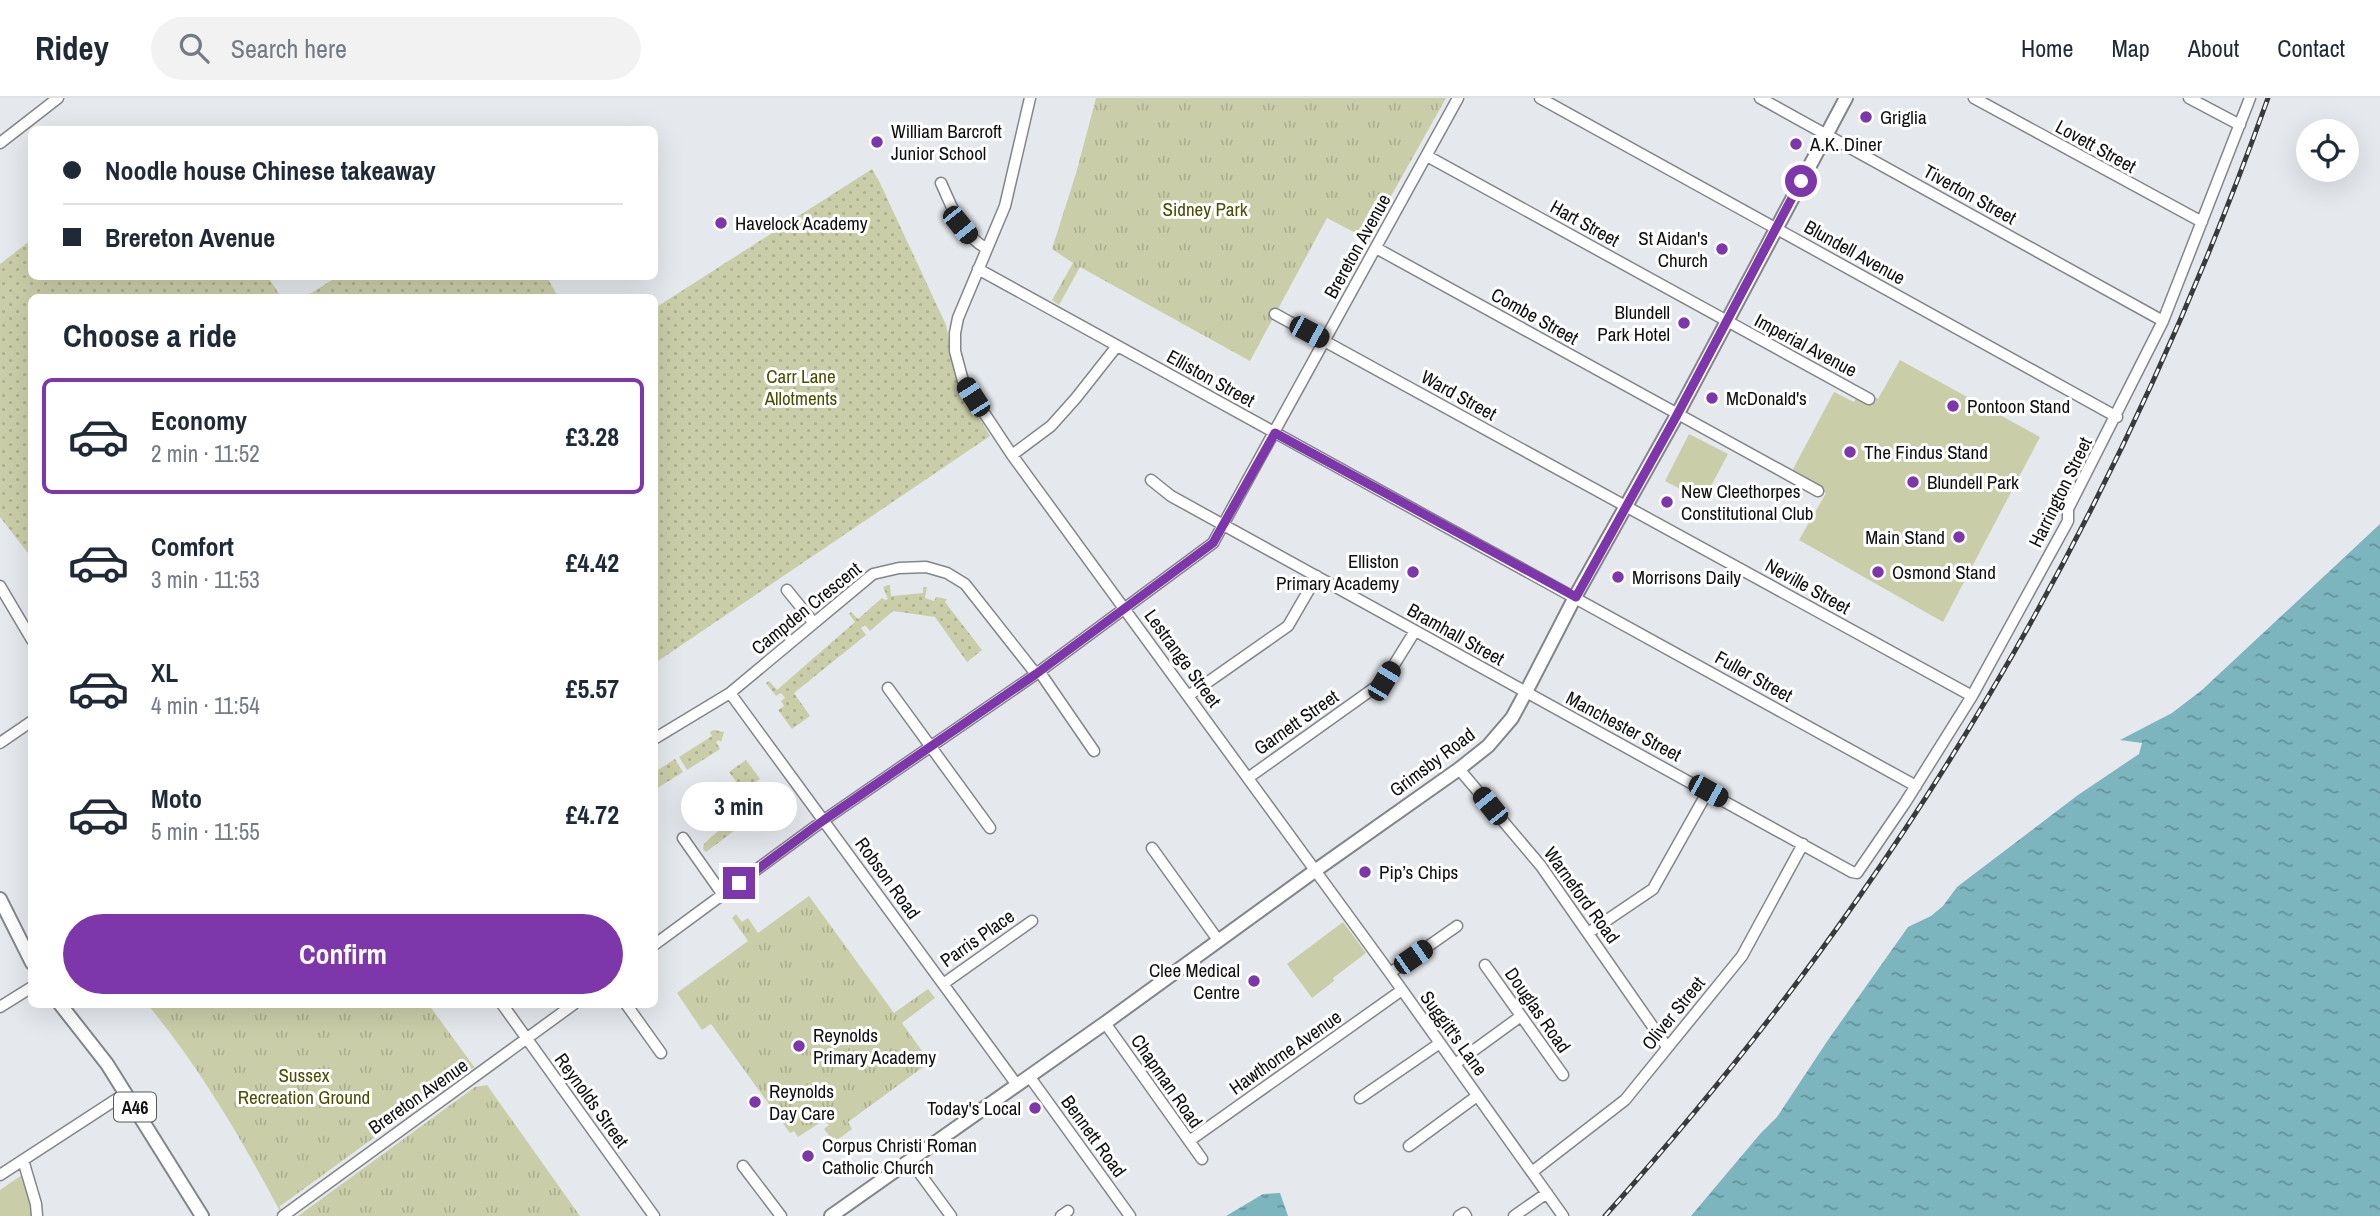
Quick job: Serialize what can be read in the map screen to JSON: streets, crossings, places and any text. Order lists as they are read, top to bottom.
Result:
{
  "streets": {
    "main road": ["Grimsby Road", "A46"],
    "street": [
      "Lovett Street",
      "Tiverton Street",
      "Hart Street",
      "Brereton Avenue",
      "Blundell Avenue",
      "Combe Street",
      "Imperial Avenue",
      "Elliston Street",
      "Ward Street",
      "Harrington Street",
      "Neville Street",
      "Campden Crescent",
      "Bramhall Street",
      "Lestrange Street",
      "Fuller Street",
      "Garnett Street",
      "Manchester Street",
      "Robson Road",
      "Warneford Road",
      "Parris Place",
      "Douglas Road",
      "Oliver Street",
      "Suggitt's Lane",
      "Hawthorne Avenue",
      "Chapman Road",
      "Reynolds Street",
      "Bennett Road"
    ]
  },
  "crossings": [
    ["Lovett Street", "Harrington Street"],
    ["Tiverton Street", "Harrington Street"],
    ["Tiverton Street", "Grimsby Road"],
    ["Hart Street", "Brereton Avenue"],
    ["Hart Street", "Imperial Avenue"],
    ["Hart Street", "Grimsby Road"],
    ["Brereton Avenue", "Combe Street"],
    ["Brereton Avenue", "Elliston Street"],
    ["Brereton Avenue", "Ward Street"],
    ["Brereton Avenue", "Campden Crescent"],
    ["Brereton Avenue", "Bramhall Street"],
    ["Brereton Avenue", "Lestrange Street"],
    ["Brereton Avenue", "Robson Road"],
    ["Brereton Avenue", "Reynolds Street"],
    ["Blundell Avenue", "Harrington Street"],
    ["Blundell Avenue", "Grimsby Road"],
    ["Combe Street", "Grimsby Road"],
    ["Imperial Avenue", "Grimsby Road"],
    ["Elliston Street", "Lestrange Street"],
    ["Elliston Street", "Fuller Street"],
    ["Elliston Street", "Grimsby Road"],
    ["Ward Street", "Neville Street"],
    ["Ward Street", "Grimsby Road"],
    ["Harrington Street", "Neville Street"],
    ["Harrington Street", "Fuller Street"],
    ["Harrington Street", "Manchester Street"],
    ["Neville Street", "Grimsby Road"],
    ["Campden Crescent", "Robson Road"],
    ["Bramhall Street", "Garnett Street"],
    ["Bramhall Street", "Manchester Street"],
    ["Bramhall Street", "Grimsby Road"],
    ["Lestrange Street", "Garnett Street"],
    ["Lestrange Street", "Grimsby Road"],
    ["Lestrange Street", "Suggitt's Lane"],
    ["Fuller Street", "Grimsby Road"],
    ["Manchester Street", "Grimsby Road"],
    ["Manchester Street", "Oliver Street"],
    ["Grimsby Road", "Robson Road"],
    ["Grimsby Road", "Warneford Road"],
    ["Grimsby Road", "Suggitt's Lane"],
    ["Grimsby Road", "Chapman Road"],
    ["Grimsby Road", "Bennett Road"],
    ["Robson Road", "Parris Place"],
    ["Warneford Road", "Oliver Street"],
    ["Oliver Street", "Suggitt's Lane"],
    ["Suggitt's Lane", "Hawthorne Avenue"],
    ["Hawthorne Avenue", "Chapman Road"]
  ],
  "parks": ["Sidney Park", "Carr Lane Allotments", "Sussex Recreation Ground"],
  "places": [
    "Griglia",
    "William Barcroft Junior School",
    "A.K. Diner",
    "Havelock Academy",
    "St Aidan's Church",
    "Blundell Park Hotel",
    "McDonald's",
    "Pontoon Stand",
    "The Findus Stand",
    "Blundell Park",
    "New Cleethorpes Constitutional Club",
    "Main Stand",
    "Elliston Primary Academy",
    "Osmond Stand",
    "Morrisons Daily",
    "Pip’s Chips",
    "Clee Medical Centre",
    "Reynolds Primary Academy",
    "Reynolds Day Care",
    "Today's Local",
    "Corpus Christi Roman Catholic Church"
  ],
  "page": {
    "header": "Ridey",
    "search": "Search here",
    "nav": [
      "Home",
      "Map",
      "About",
      "Contact"
    ],
    "banner": ["Noodle house Chinese takeaway", "Brereton Avenue"],
    "heading": "Choose a ride",
    "list": [
      {
        "name": "Economy",
        "note": "2 min · 11:52",
        "value": "£3.28"
      },
      {
        "name": "Comfort",
        "note": "3 min · 11:53",
        "value": "£4.42"
      },
      {
        "name": "XL",
        "note": "4 min · 11:54",
        "value": "£5.57"
      },
      {
        "name": "Moto",
        "note": "5 min · 11:55",
        "value": "£4.72"
      }
    ],
    "bubble": "3 min",
    "buttons": "Confirm"
  }
}
